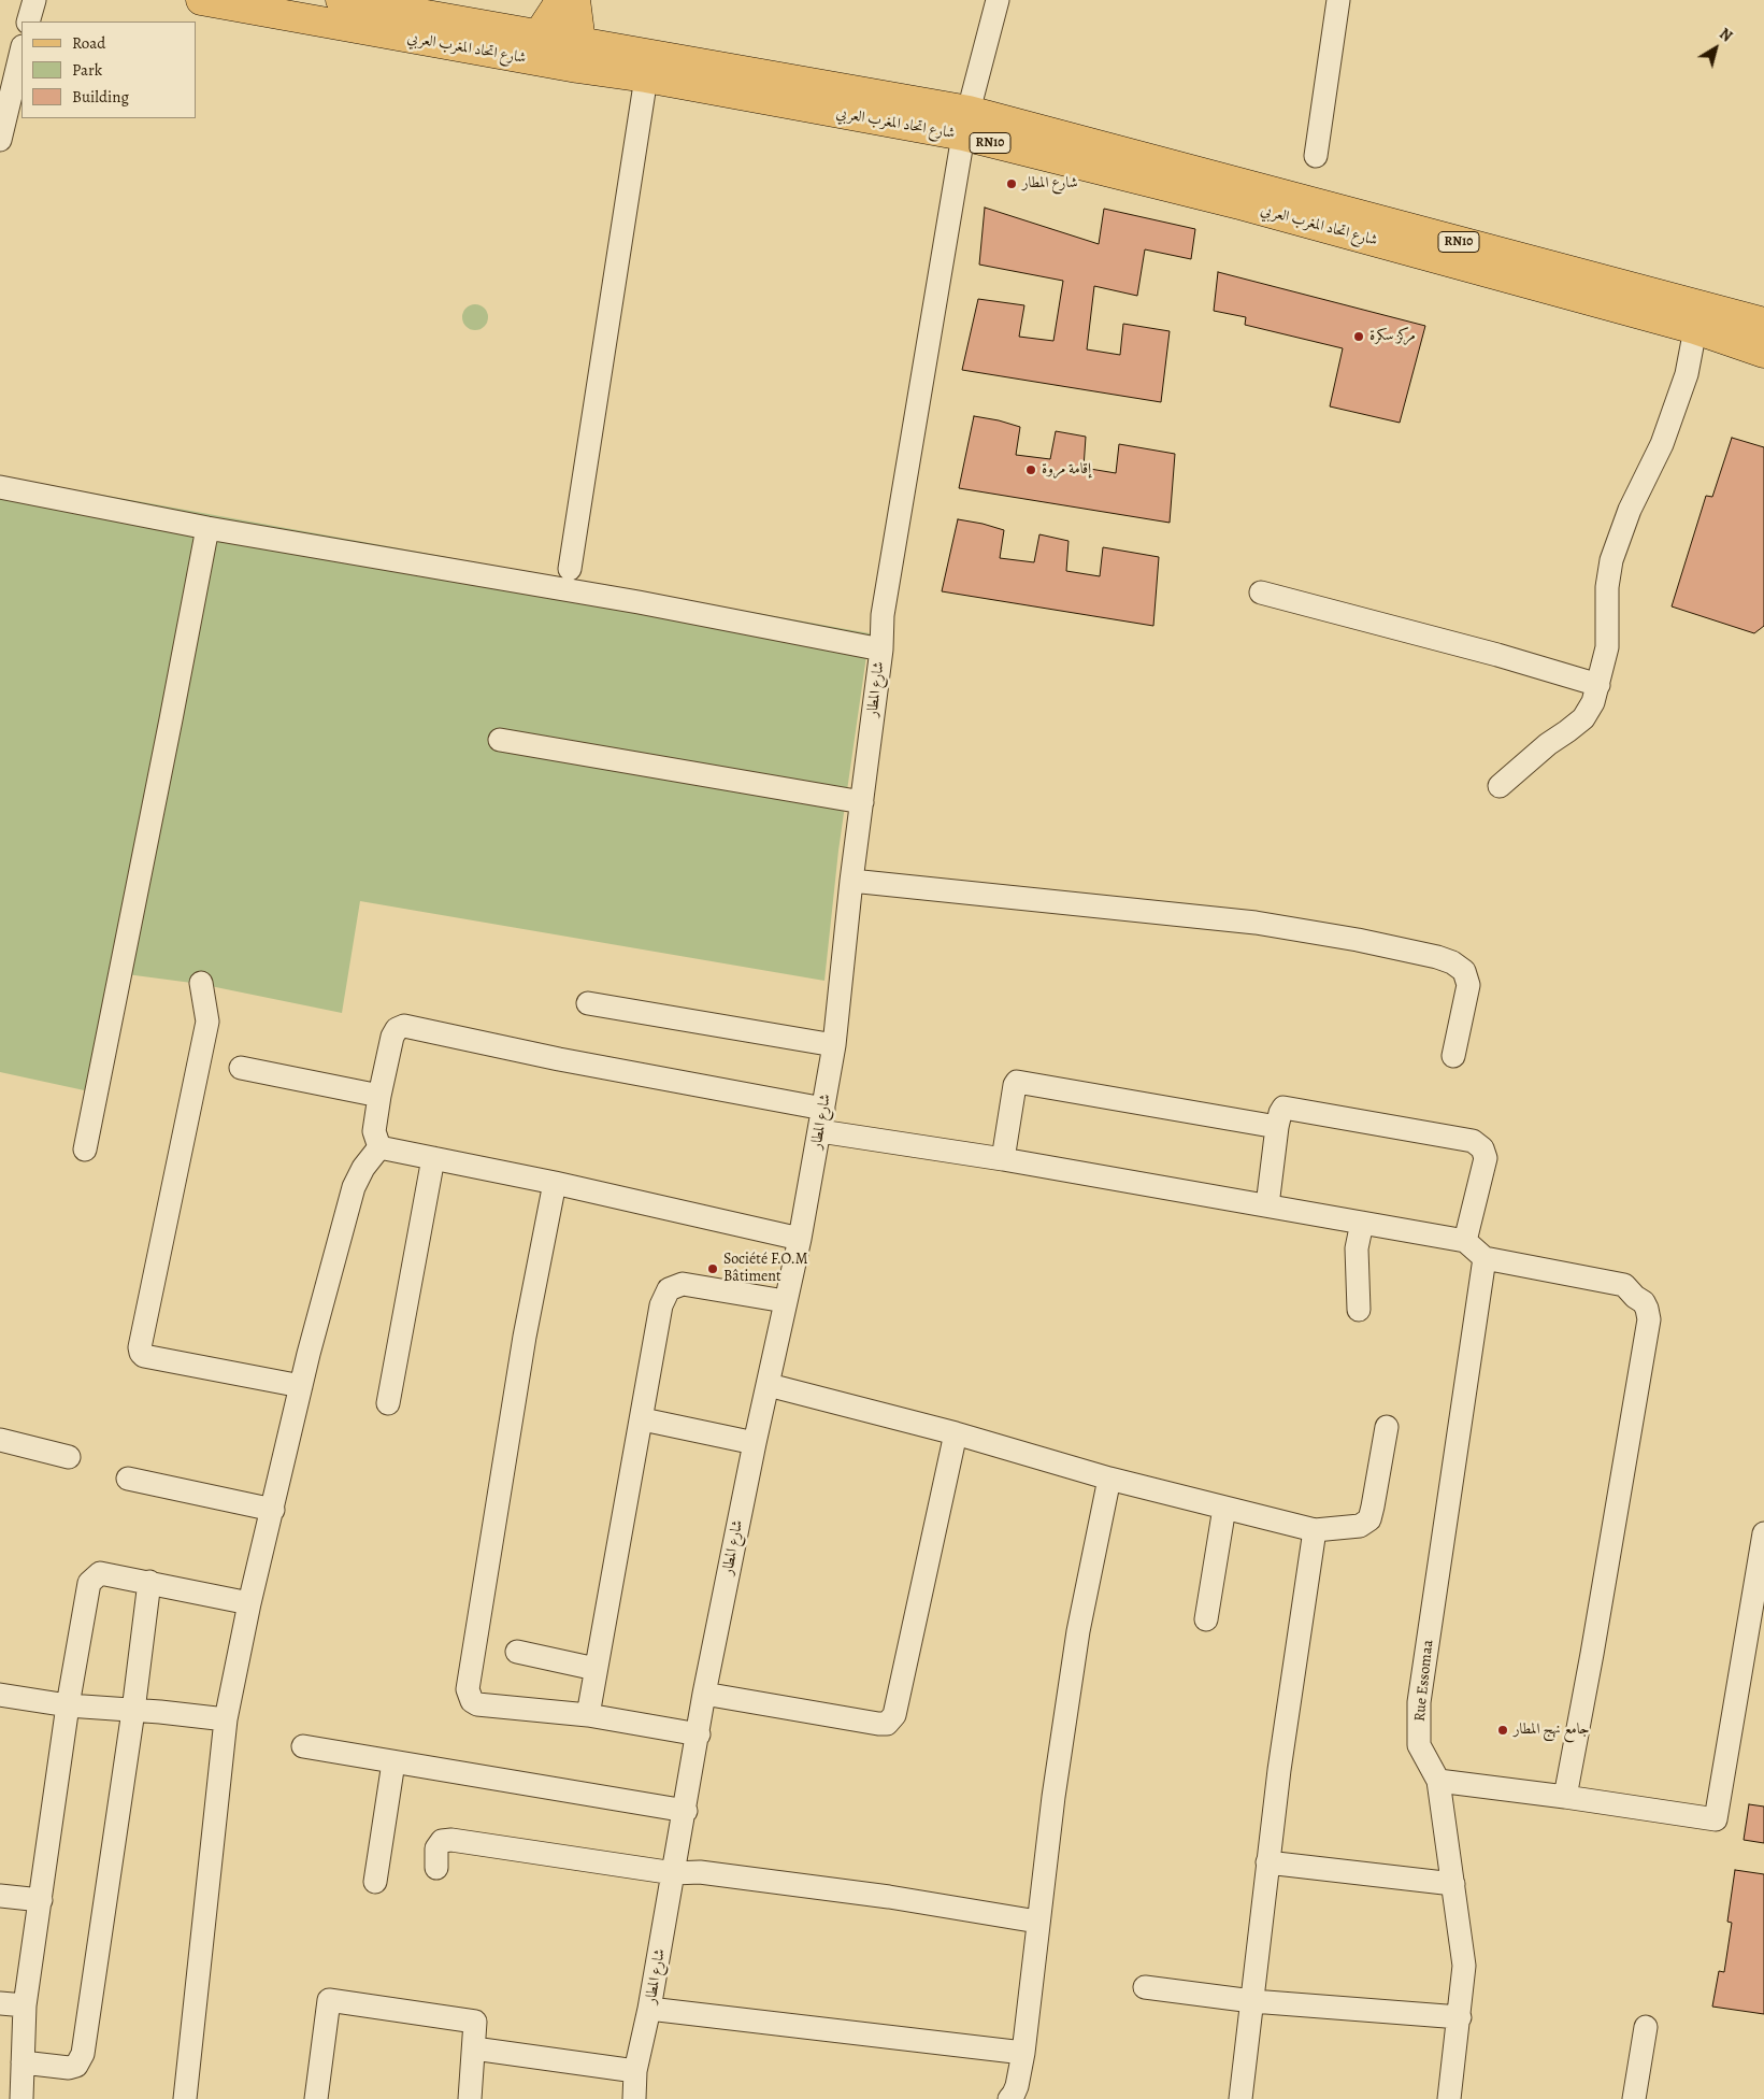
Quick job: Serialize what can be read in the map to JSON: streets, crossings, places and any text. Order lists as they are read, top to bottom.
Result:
{
  "streets": {
    "main road": ["شارع اتحاد المغرب العربي", "RN10"],
    "street": ["شارع المطار", "Rue Essomaa"]
  },
  "crossings": [
    ["شارع اتحاد المغرب العربي", "شارع المطار"]
  ],
  "places": [
    "شارع المطار",
    "مركز سكرة",
    "إقامة مروة",
    "Société F.O.M Bâtiment",
    "جامع نهج المطار"
  ],
  "legend": ["Road", "Park", "Building"],
  "north": "top right"
}
